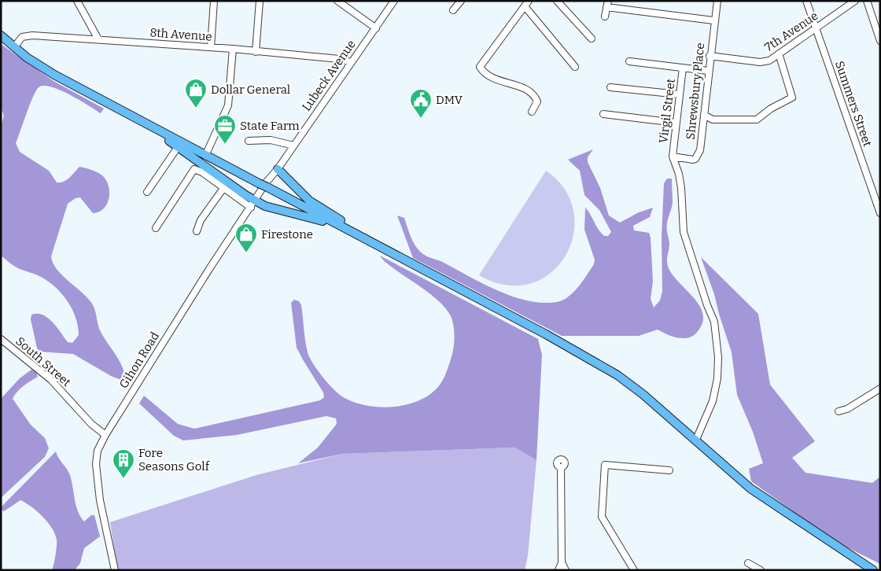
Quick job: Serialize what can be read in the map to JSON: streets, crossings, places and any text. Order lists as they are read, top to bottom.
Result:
{
  "streets": {
    "street": [
      "7th Avenue",
      "8th Avenue",
      "Lubeck Avenue",
      "Shrewsbury Place",
      "Summers Street",
      "Virgil Street",
      "Gihon Road",
      "South Street"
    ]
  },
  "crossings": [
    ["7th Avenue", "Shrewsbury Place"],
    ["7th Avenue", "Summers Street"],
    ["8th Avenue", "Lubeck Avenue"],
    ["Lubeck Avenue", "Gihon Road"],
    ["Shrewsbury Place", "Virgil Street"],
    ["Gihon Road", "South Street"]
  ],
  "places": {
    "shop": ["Dollar General", "Firestone"],
    "public building": ["DMV"],
    "office": ["State Farm"],
    "building": ["Fore Seasons Golf"]
  }
}
